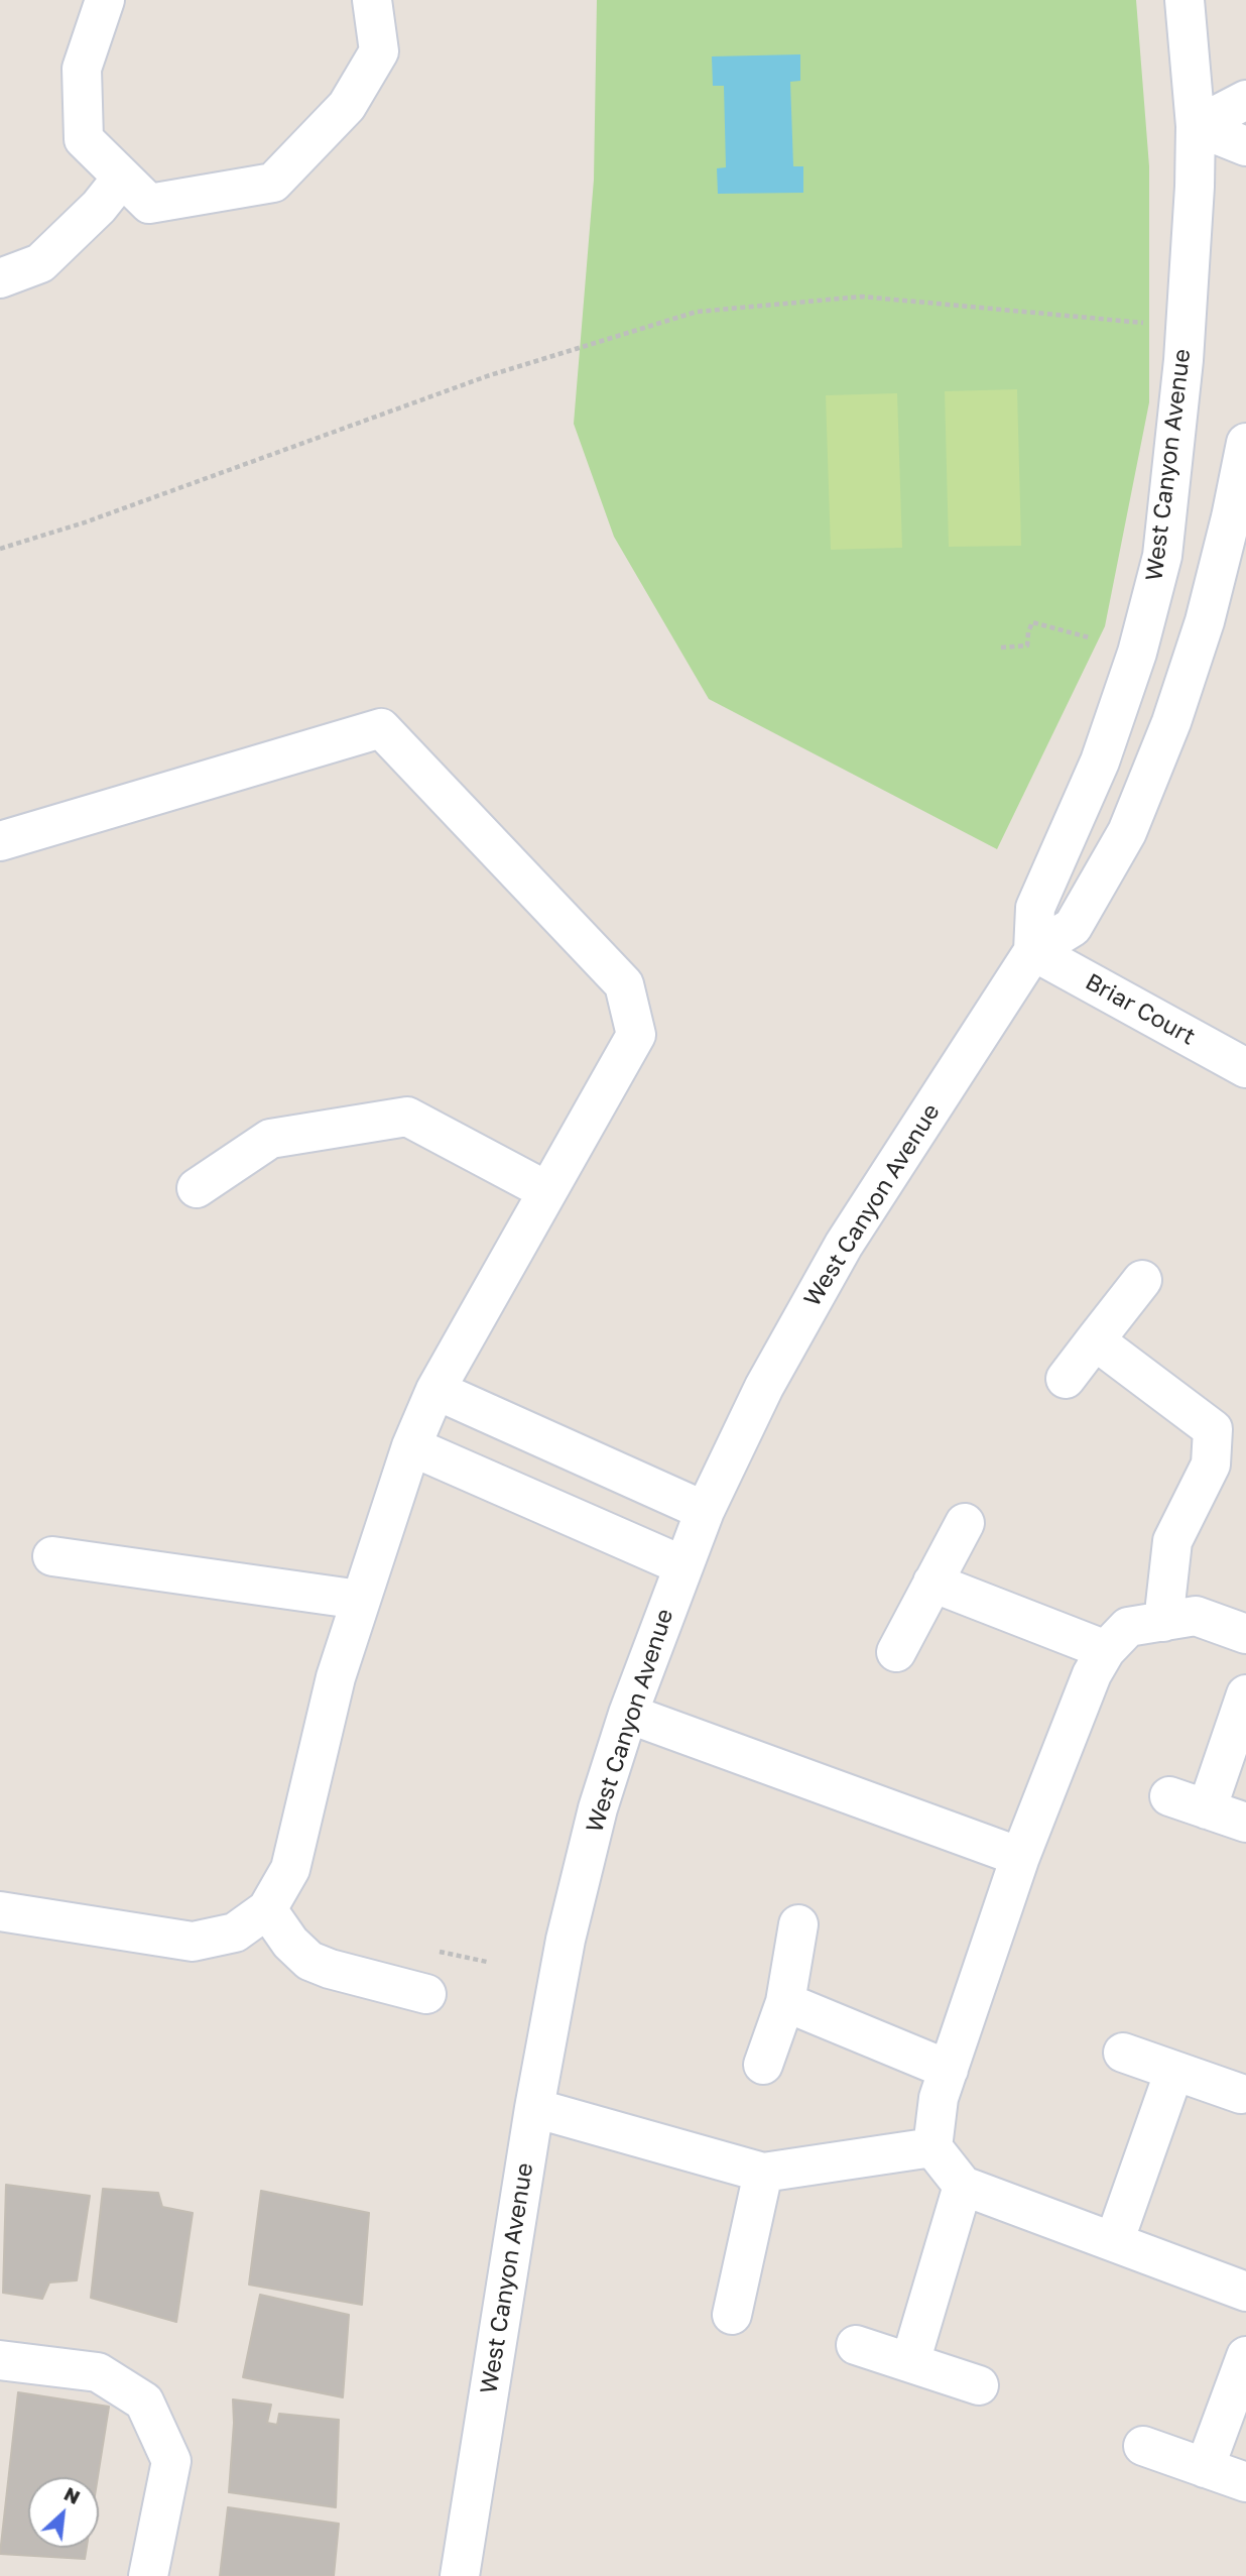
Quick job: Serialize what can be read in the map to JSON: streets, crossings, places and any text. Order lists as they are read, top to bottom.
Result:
{
  "streets": {
    "street": ["West Canyon Avenue", "Briar Court"]
  },
  "crossings": [
    ["West Canyon Avenue", "Briar Court"]
  ],
  "north": "top right"
}
